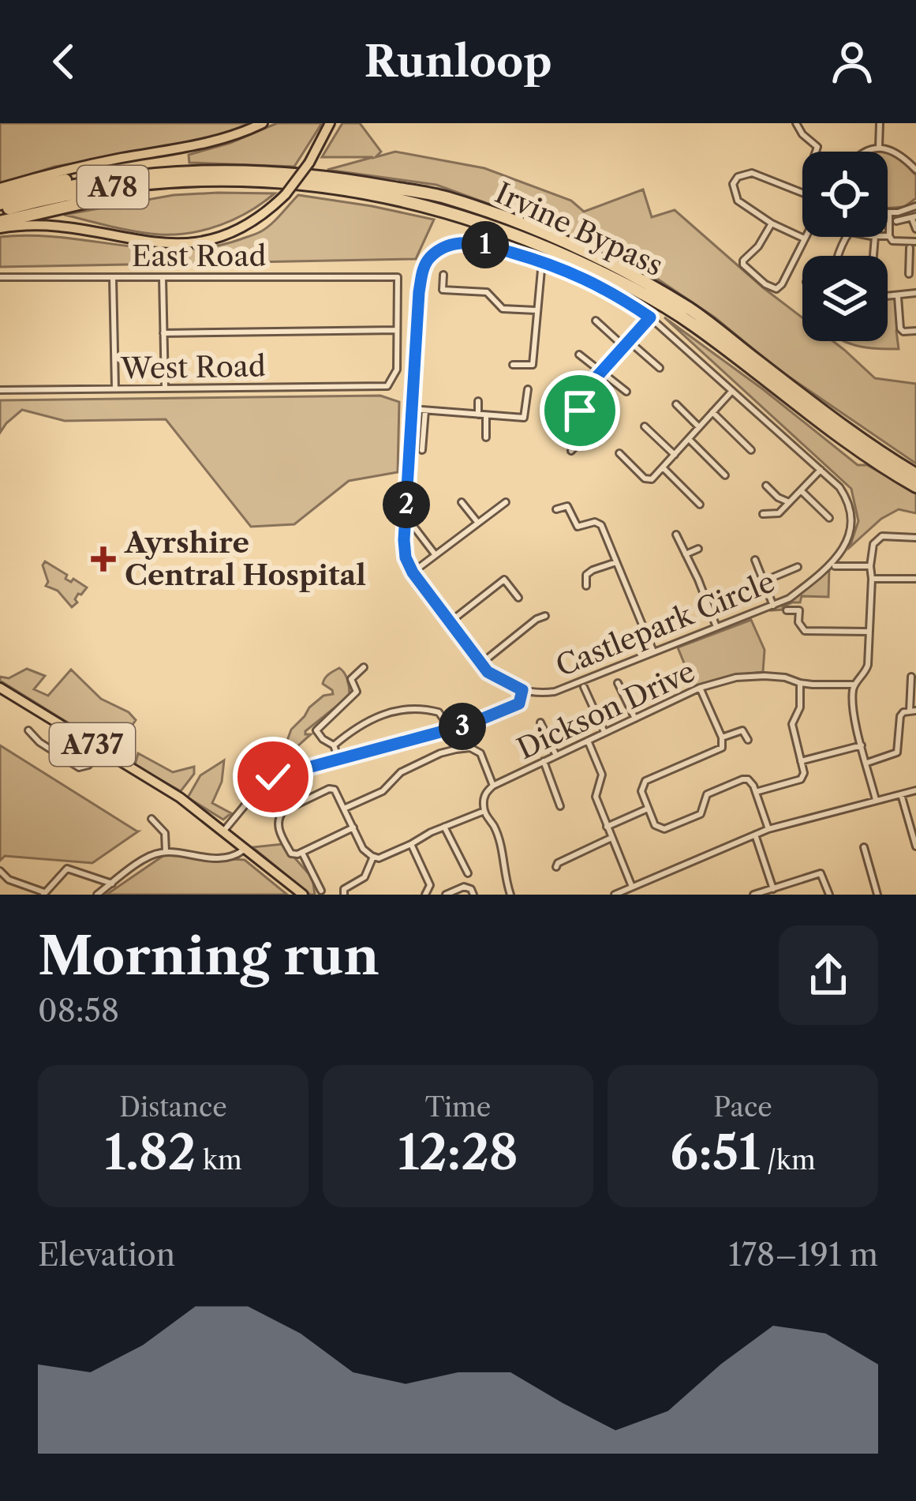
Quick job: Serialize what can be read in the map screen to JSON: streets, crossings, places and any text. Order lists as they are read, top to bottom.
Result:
{
  "streets": {
    "highway": ["A78", "Irvine Bypass"],
    "main road": ["A737"],
    "street": [
      "East Road",
      "West Road",
      "Castlepark Circle",
      "Dickson Drive"
    ]
  },
  "crossings": [
    ["East Road", "West Road"]
  ],
  "places": {
    "health": ["Ayrshire Central Hospital"]
  },
  "page": {
    "header": "Runloop",
    "pins": ["1", "2", "3"],
    "heading": ["Morning run", "08:58"],
    "stats": [
      ["Distance", "1.82 km"],
      ["Time", "12:28"],
      ["Pace", "6:51 /km"]
    ],
    "chart": ["Elevation", "178–191 m"]
  }
}
